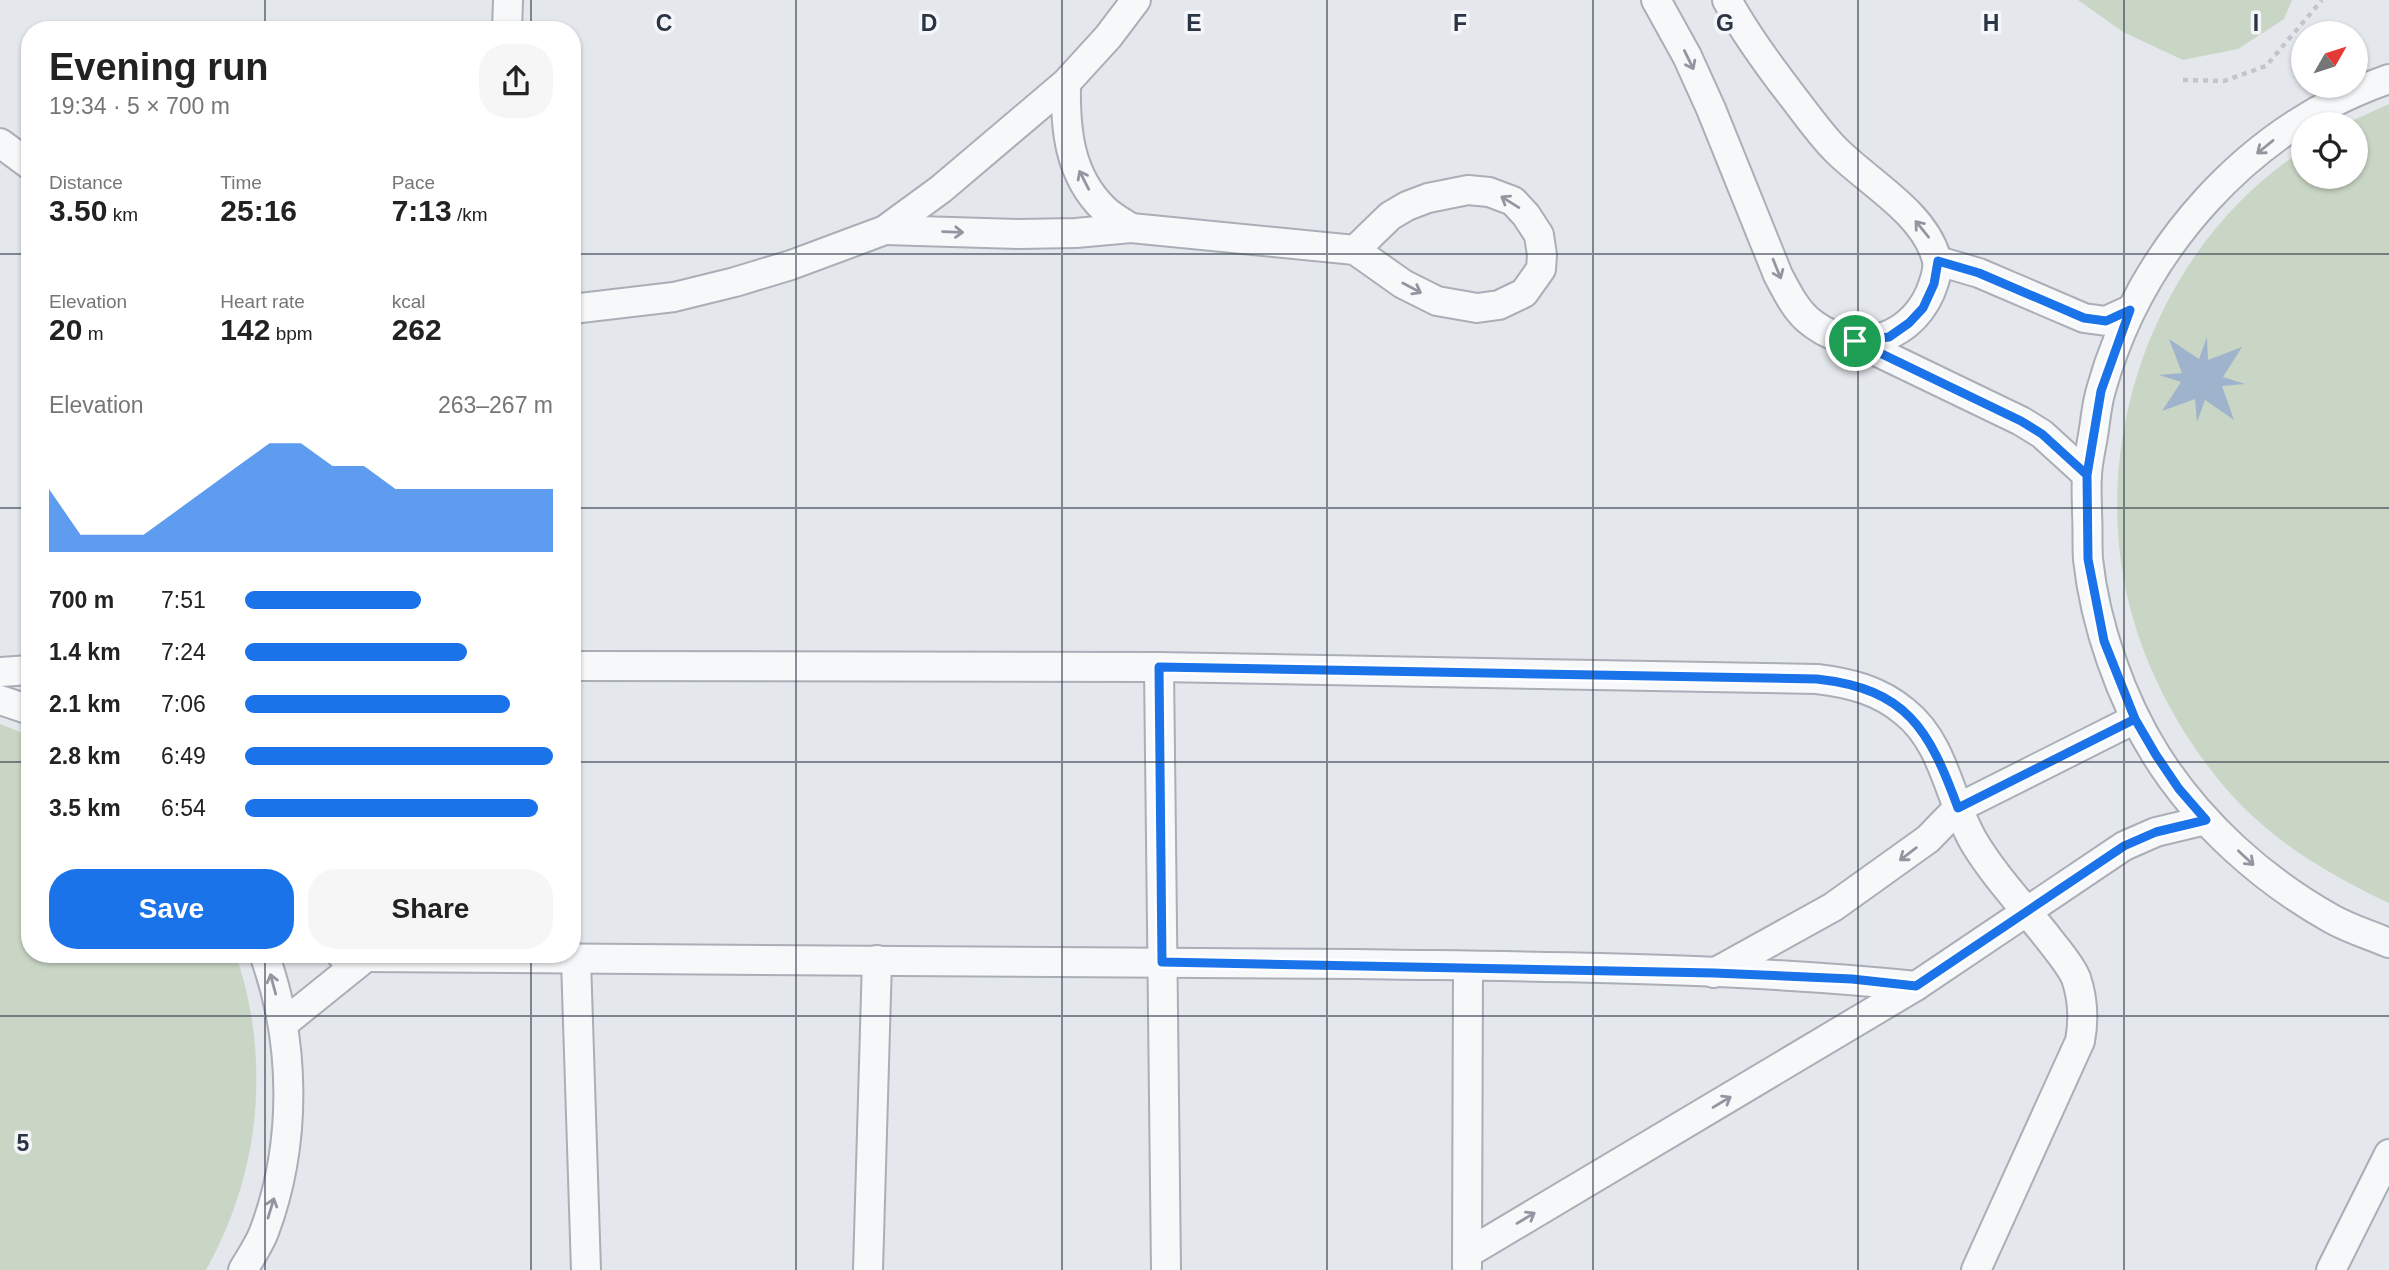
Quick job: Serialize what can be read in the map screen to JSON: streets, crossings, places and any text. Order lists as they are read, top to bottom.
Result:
{
  "north": "top right",
  "page": {
    "heading": ["Evening run", "19:34 · 5 × 700 m"],
    "stats": [
      ["Distance", "3.50 km"],
      ["Time", "25:16"],
      ["Pace", "7:13 /km"],
      ["Elevation", "20 m"],
      ["Heart rate", "142 bpm"],
      ["kcal", "262"]
    ],
    "chart": ["Elevation", "263–267 m"],
    "list": [
      {
        "name": "700 m",
        "note": "7:51"
      },
      {
        "name": "1.4 km",
        "note": "7:24"
      },
      {
        "name": "2.1 km",
        "note": "7:06"
      },
      {
        "name": "2.8 km",
        "note": "6:49"
      },
      {
        "name": "3.5 km",
        "note": "6:54"
      }
    ],
    "buttons": ["Save", "Share"]
  },
  "grid": {
    "columns": [
      "C",
      "D",
      "E",
      "F",
      "G",
      "H",
      "I"
    ],
    "rows": ["5"]
  }
}
